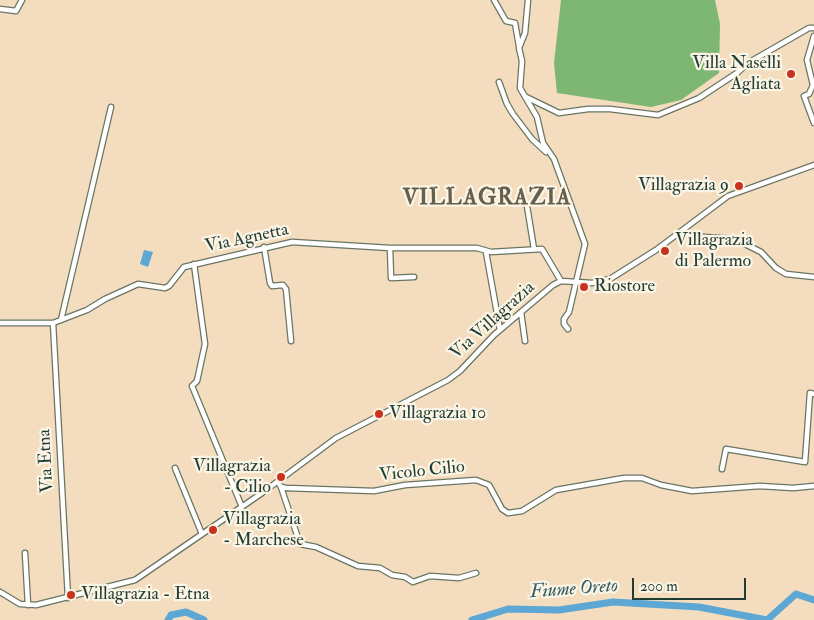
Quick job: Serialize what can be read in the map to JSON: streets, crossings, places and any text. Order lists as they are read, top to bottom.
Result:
{
  "streets": {
    "street": [
      "Via Agnetta",
      "Via Villagrazia",
      "Via Etna",
      "Vicolo Cilio"
    ]
  },
  "crossings": [
    ["Via Agnetta", "Via Etna"],
    ["Via Villagrazia", "Via Etna"],
    ["Via Villagrazia", "Vicolo Cilio"]
  ],
  "districts": ["VILLAGRAZIA"],
  "water": ["Fiume Oreto"],
  "places": [
    "Villa Naselli Agliata",
    "Villagrazia 9",
    "Villagrazia di Palermo",
    "Riostore",
    "Villagrazia 10",
    "Villagrazia - Cilio",
    "Villagrazia - Marchese",
    "Villagrazia - Etna"
  ],
  "scale_bar": "200 m"
}
